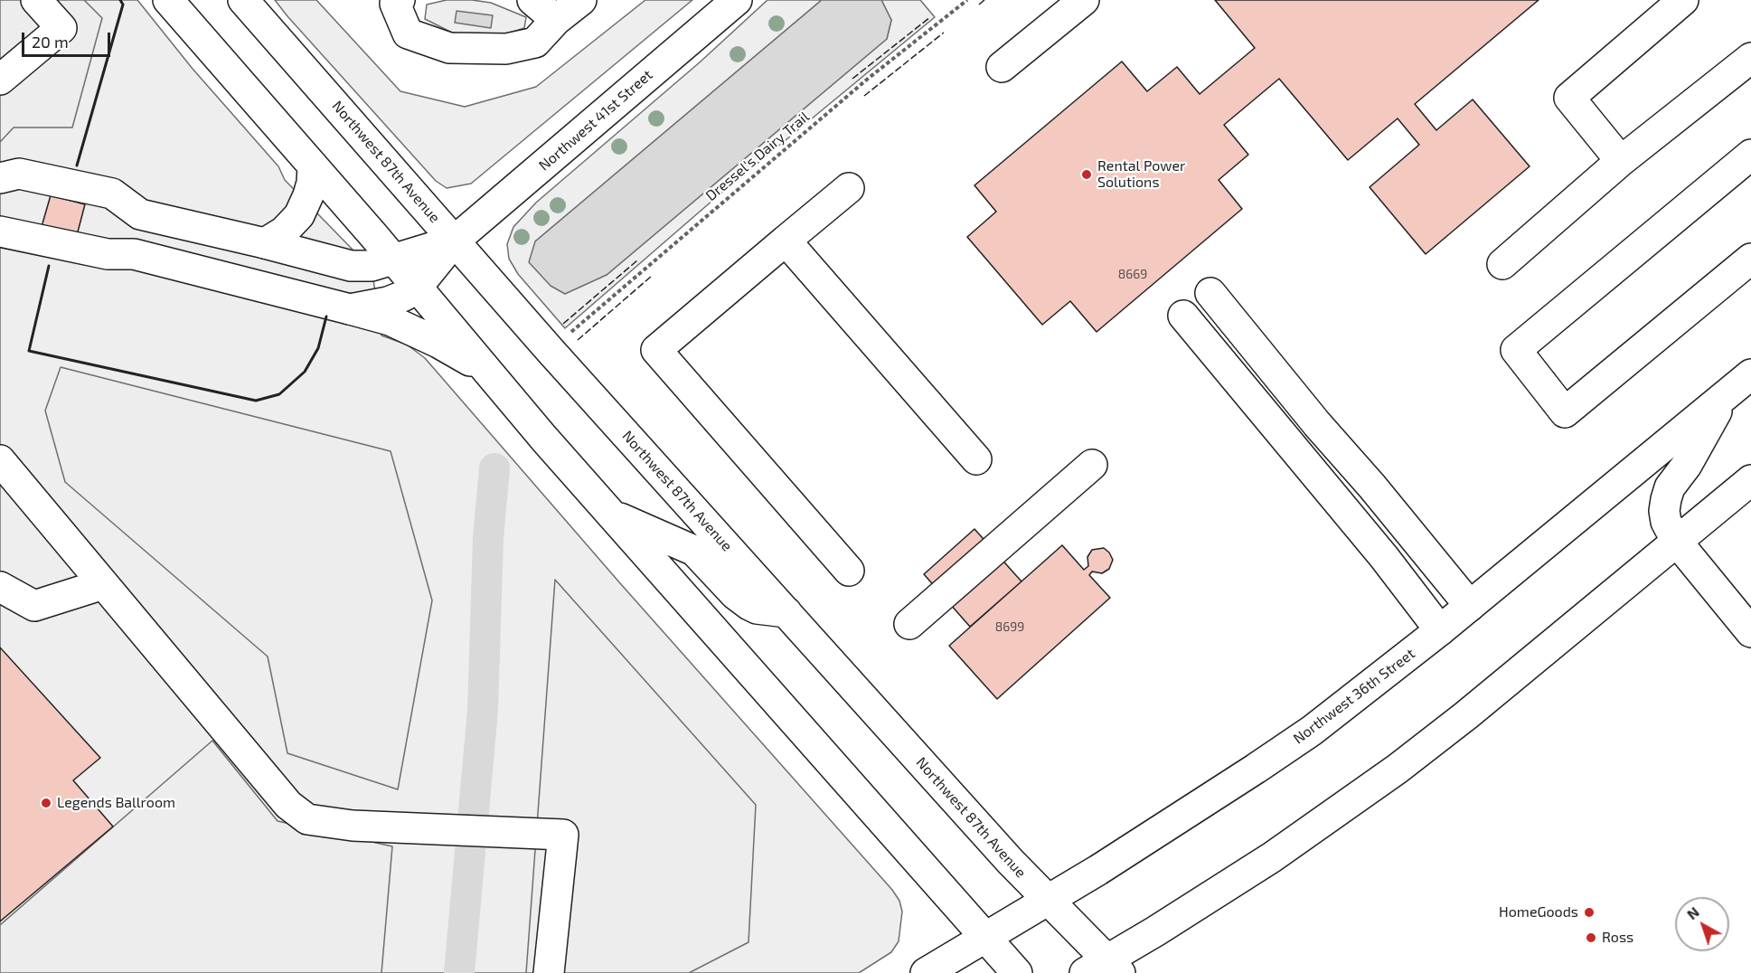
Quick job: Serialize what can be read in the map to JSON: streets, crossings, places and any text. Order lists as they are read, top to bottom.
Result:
{
  "streets": {
    "main road": ["Northwest 41st Street", "Northwest 87th Avenue", "Northwest 36th Street"],
    "path": ["Dressel's Dairy Trail"]
  },
  "crossings": [
    ["Northwest 41st Street", "Northwest 87th Avenue"],
    ["Northwest 87th Avenue", "Northwest 36th Street"]
  ],
  "places": [
    "Rental Power Solutions",
    "Legends Ballroom",
    "HomeGoods",
    "Ross"
  ],
  "house_numbers": ["8669", "8699"],
  "scale_bar": "20 m",
  "north": "top left"
}
